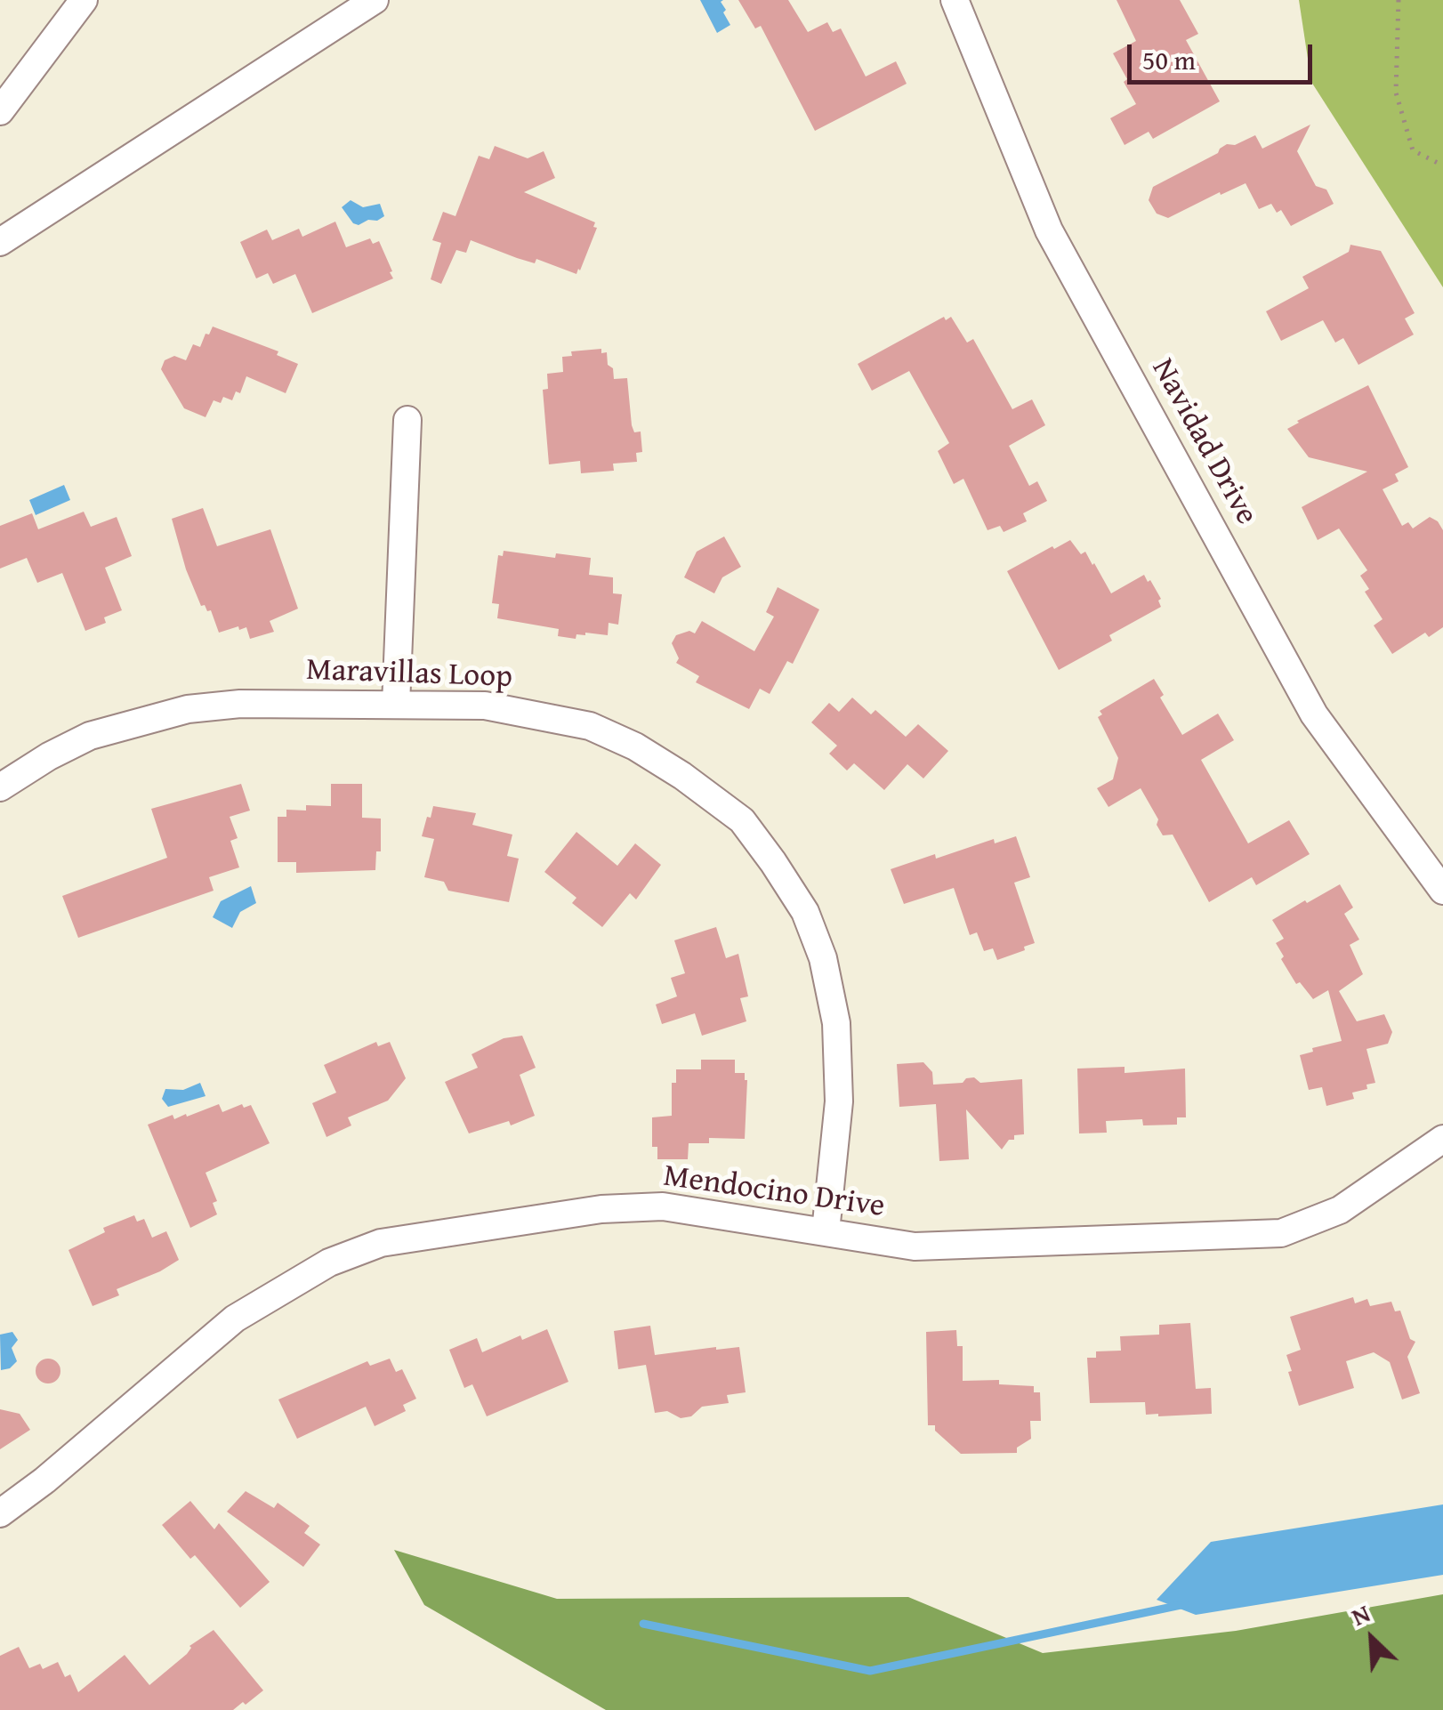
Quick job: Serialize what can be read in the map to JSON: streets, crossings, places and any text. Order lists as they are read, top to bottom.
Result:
{
  "streets": {
    "street": ["Navidad Drive", "Maravillas Loop", "Mendocino Drive"]
  },
  "crossings": [
    ["Maravillas Loop", "Mendocino Drive"]
  ],
  "scale_bar": "50 m",
  "north": "top left"
}
